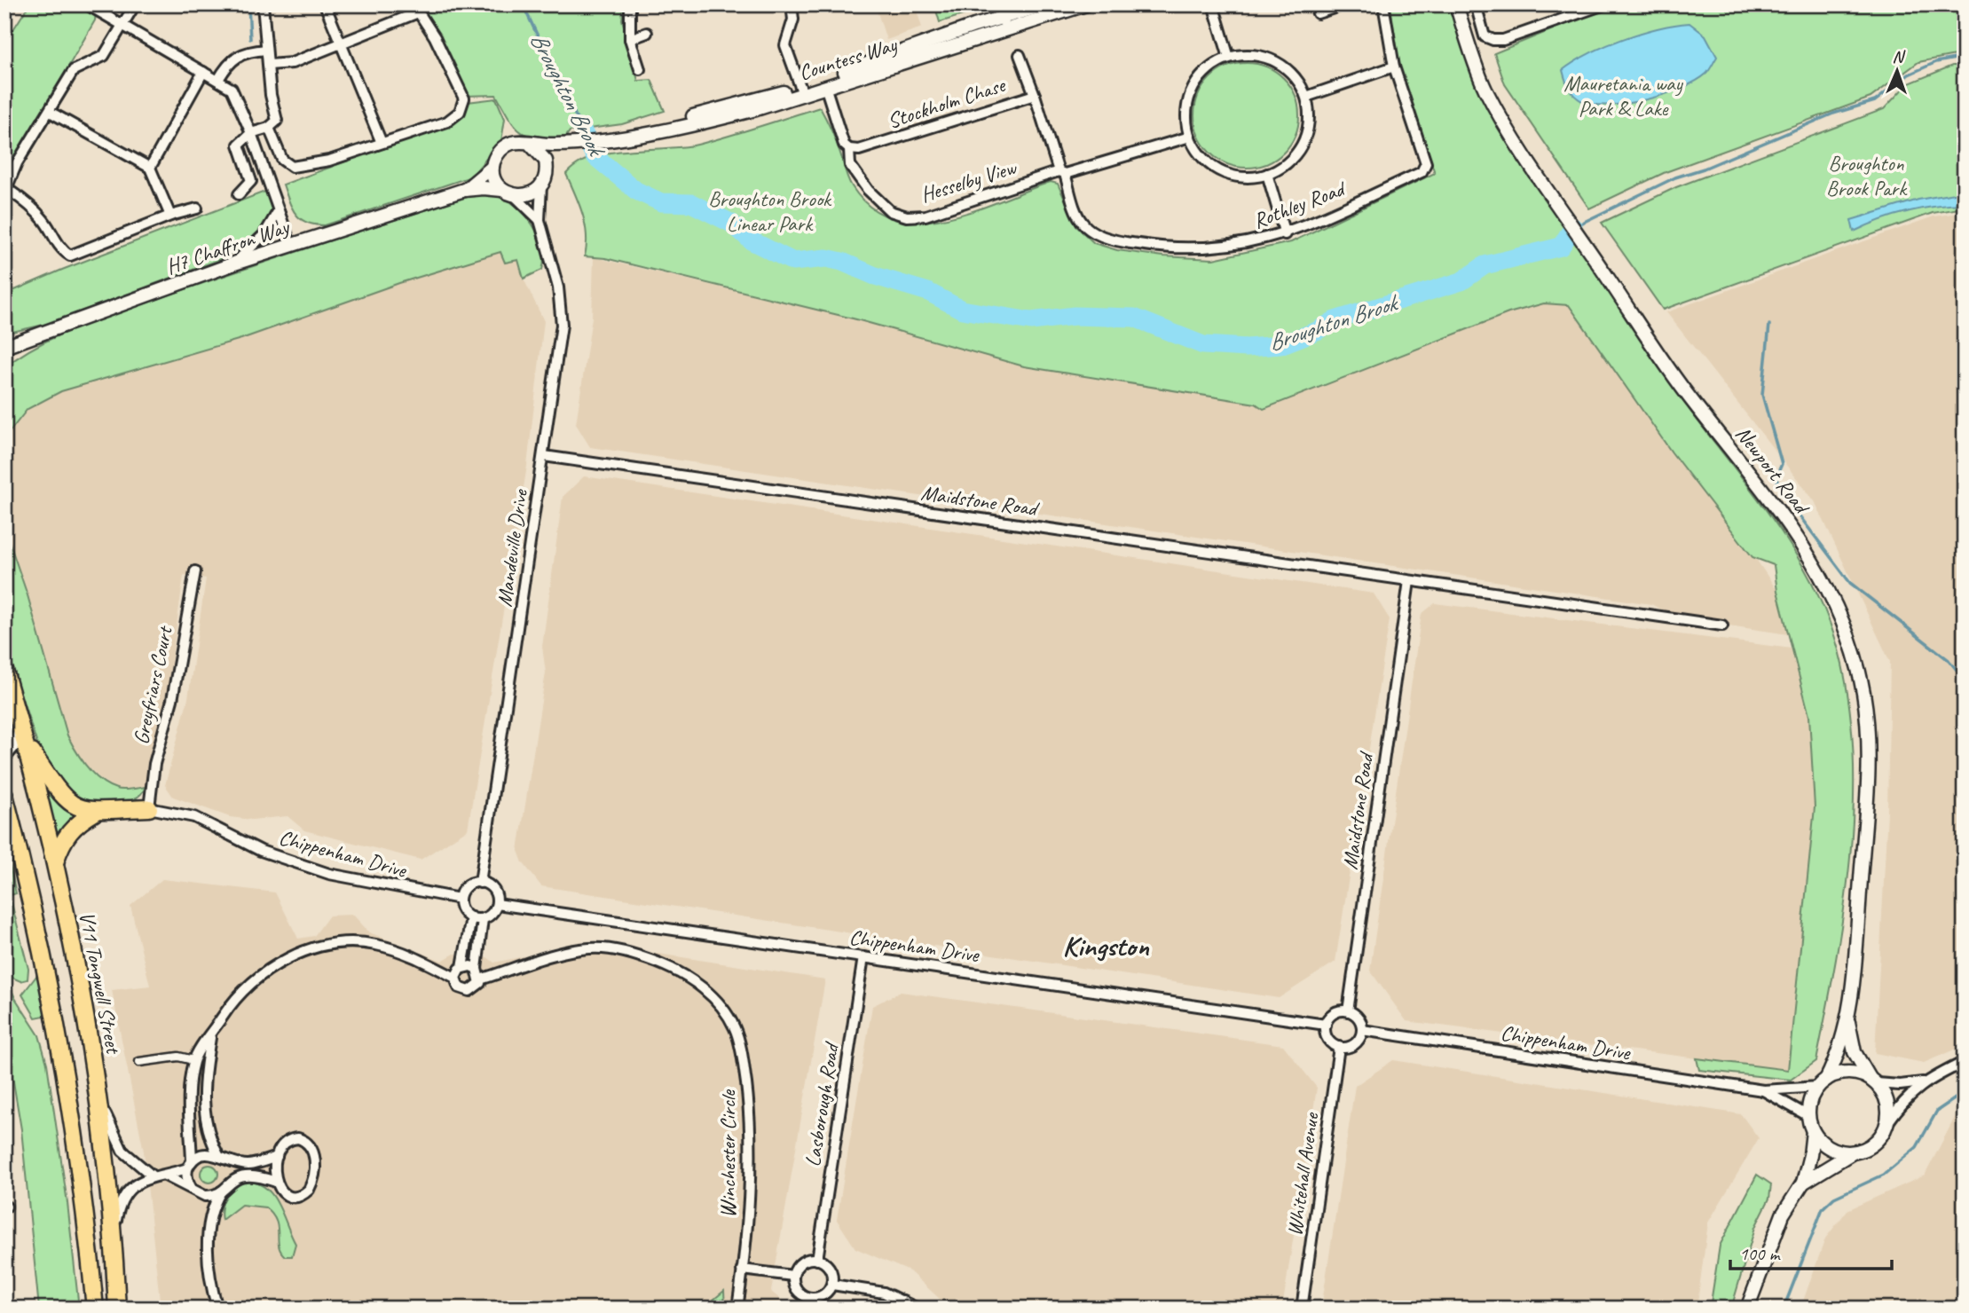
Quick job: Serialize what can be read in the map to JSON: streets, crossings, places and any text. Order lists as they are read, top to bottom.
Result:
{
  "streets": {
    "highway": ["V11 Tongwell Street"],
    "street": [
      "Countess Way",
      "Stockholm Chase",
      "Hesselby View",
      "Rothley Road",
      "H7 Chaffron Way",
      "Newport Road",
      "Maidstone Road",
      "Mandeville Drive",
      "Greyfriars Court",
      "Chippenham Drive",
      "Lasborough Road",
      "Winchester Circle",
      "Whitehall Avenue"
    ]
  },
  "crossings": [
    ["Countess Way", "H7 Chaffron Way"],
    ["Countess Way", "Mandeville Drive"],
    ["Stockholm Chase", "Hesselby View"],
    ["Stockholm Chase", "Rothley Road"],
    ["Hesselby View", "Rothley Road"],
    ["H7 Chaffron Way", "Mandeville Drive"],
    ["Newport Road", "Chippenham Drive"],
    ["Maidstone Road", "Mandeville Drive"],
    ["Maidstone Road", "Chippenham Drive"],
    ["Maidstone Road", "Whitehall Avenue"],
    ["Mandeville Drive", "Chippenham Drive"],
    ["Greyfriars Court", "Chippenham Drive"],
    ["Chippenham Drive", "Lasborough Road"],
    ["Chippenham Drive", "Whitehall Avenue"]
  ],
  "districts": ["Kingston"],
  "water": ["Broughton Brook"],
  "parks": ["Mauretania way Park & Lake", "Broughton Brook Park", "Broughton Brook Linear Park"],
  "scale_bar": "100 m",
  "north": "top"
}
